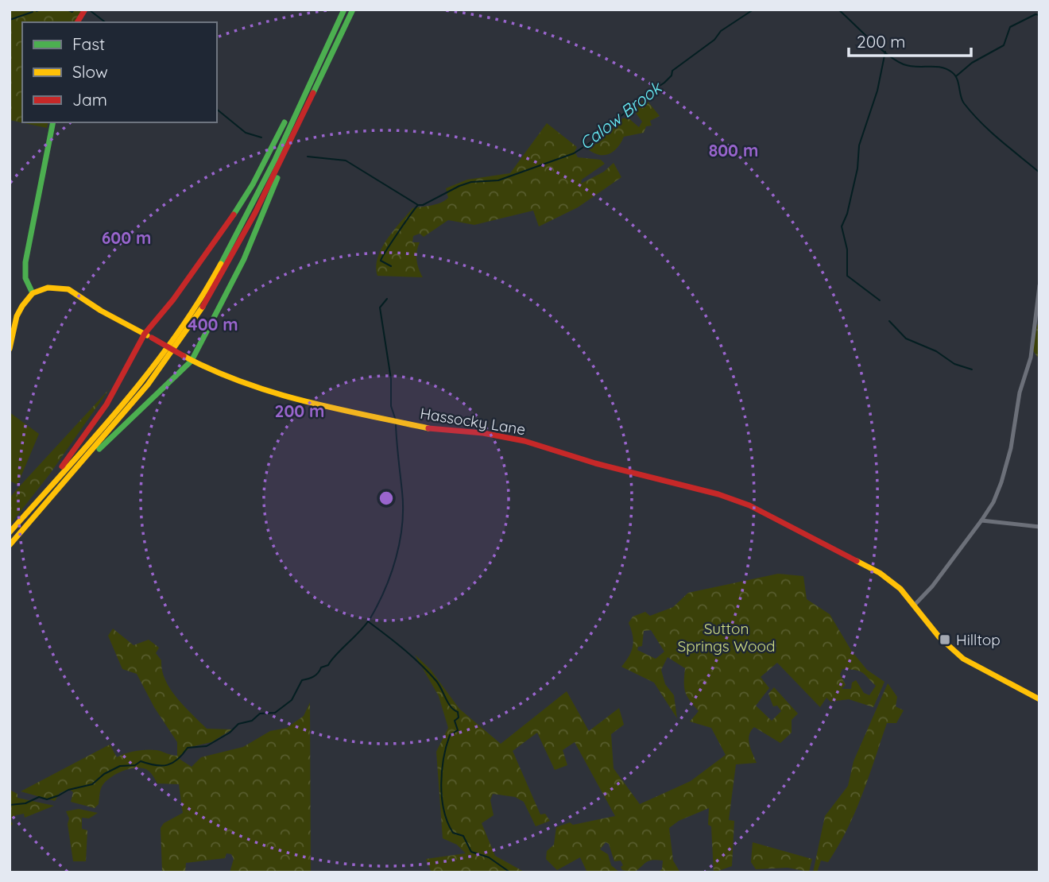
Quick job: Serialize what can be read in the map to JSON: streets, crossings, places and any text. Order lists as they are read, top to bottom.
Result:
{
  "streets": {
    "main road": ["Hassocky Lane"]
  },
  "water": ["Calow Brook"],
  "parks": ["Sutton Springs Wood"],
  "places": {
    "transit": ["Hilltop"]
  },
  "legend": ["Fast", "Slow", "Jam"],
  "scale_bar": "200 m",
  "rings": [
    "800 m",
    "600 m",
    "400 m",
    "200 m"
  ]
}
